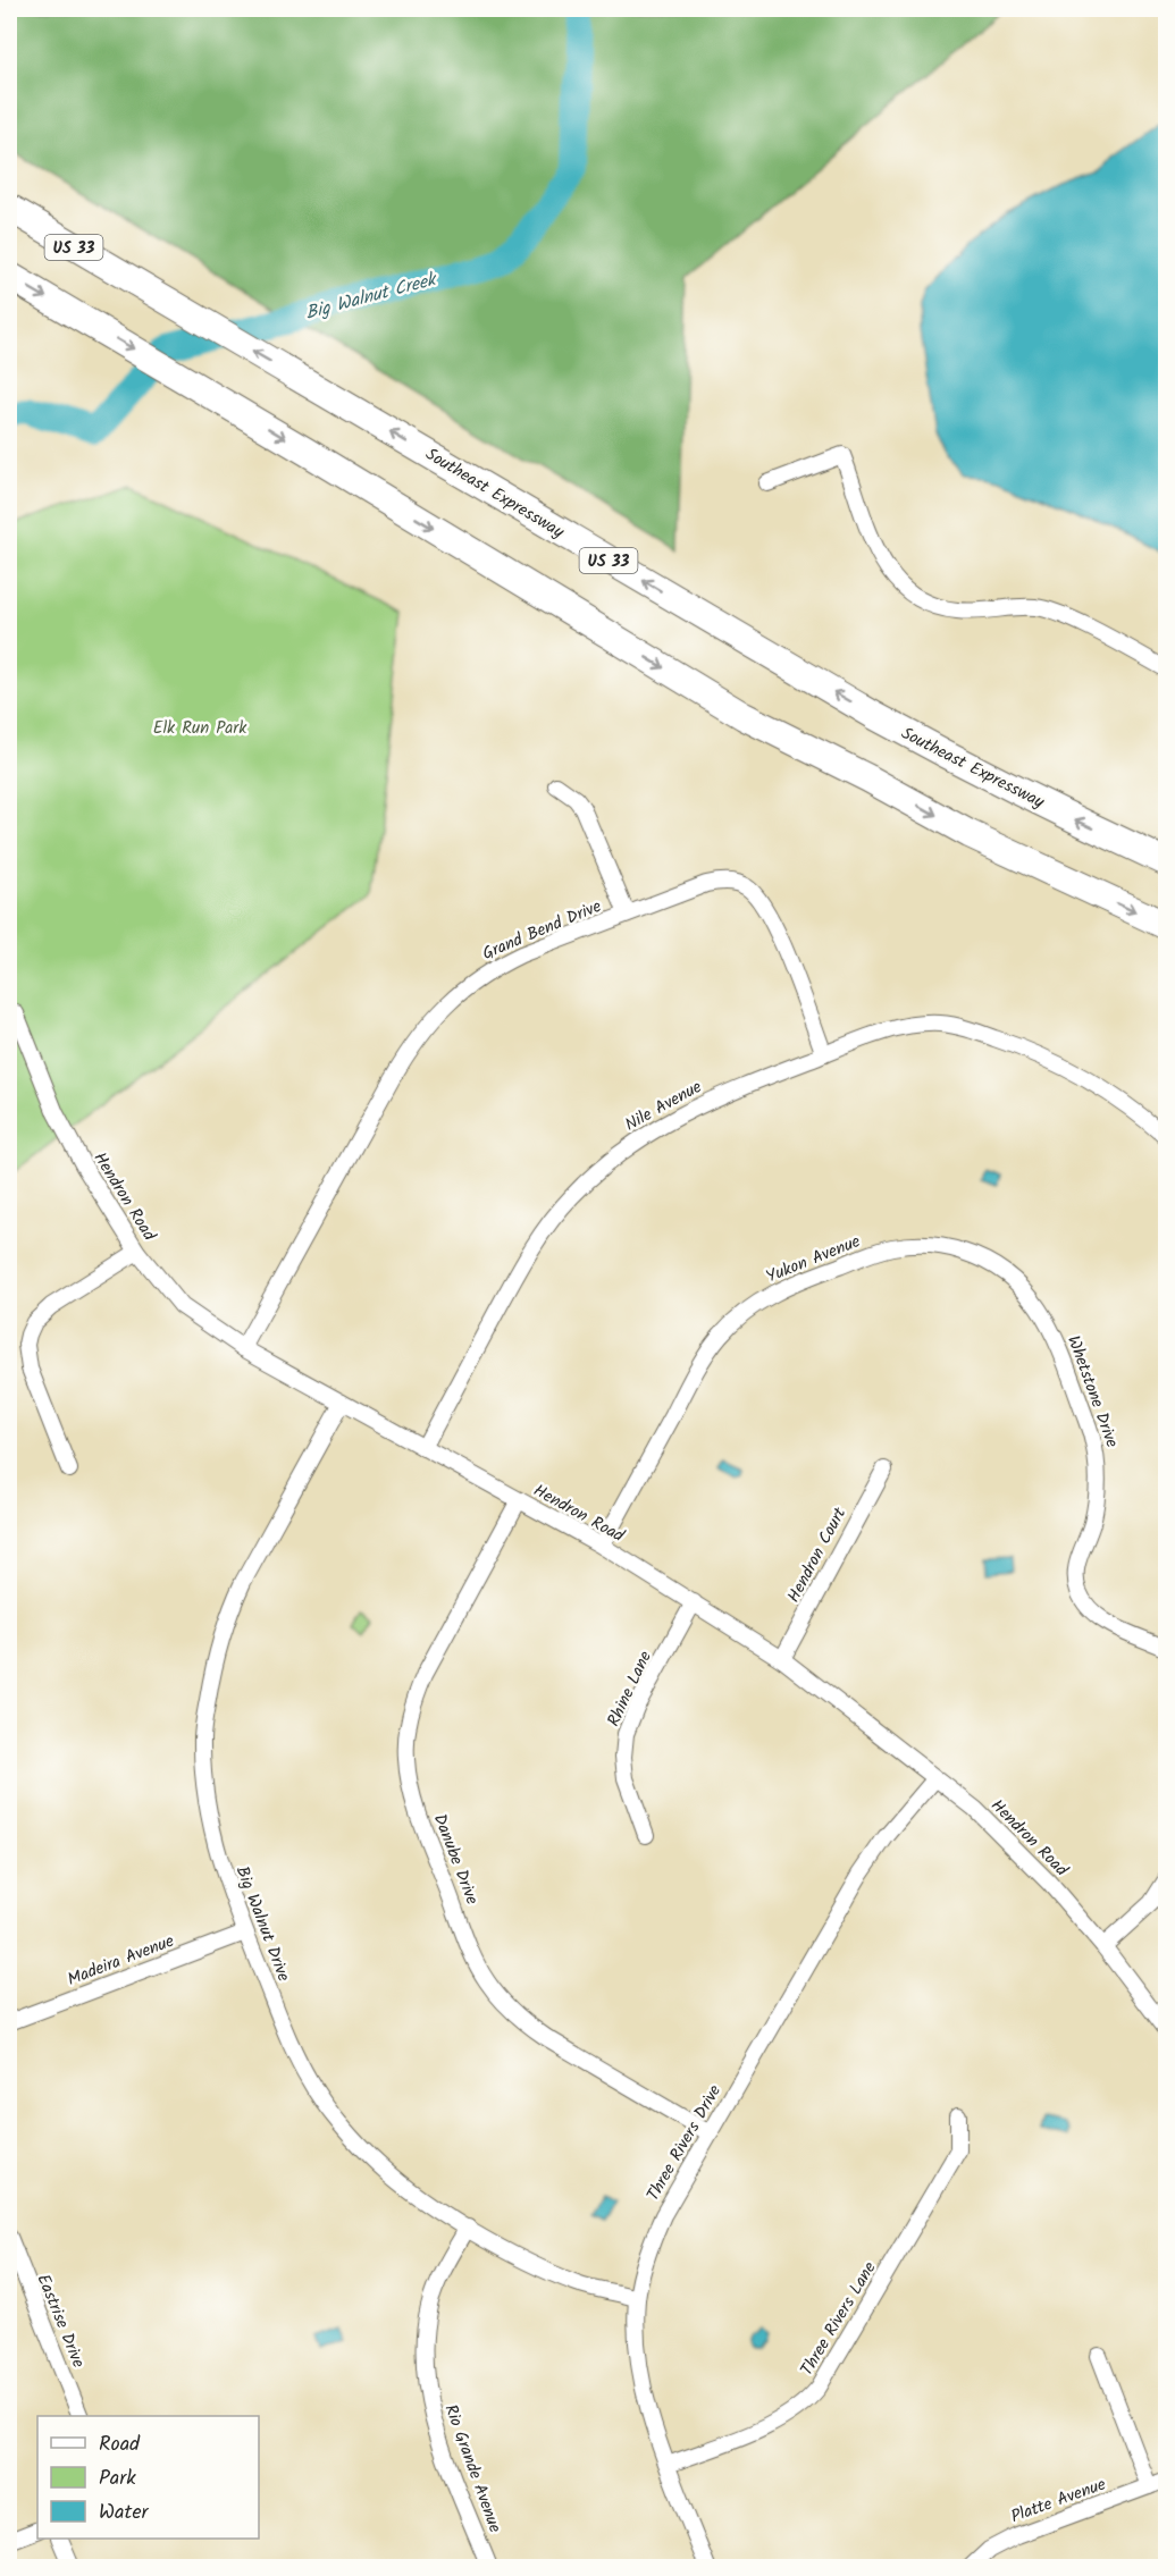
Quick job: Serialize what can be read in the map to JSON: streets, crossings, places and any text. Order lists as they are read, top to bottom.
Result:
{
  "streets": {
    "highway": ["US 33", "Southeast Expressway"],
    "street": [
      "Grand Bend Drive",
      "Nile Avenue",
      "Hendron Road",
      "Yukon Avenue",
      "Whetstone Drive",
      "Hendron Court",
      "Rhine Lane",
      "Danube Drive",
      "Big Walnut Drive",
      "Madeira Avenue",
      "Three Rivers Drive",
      "Three Rivers Lane",
      "Eastrise Drive",
      "Rio Grande Avenue",
      "Platte Avenue"
    ]
  },
  "crossings": [
    ["Grand Bend Drive", "Nile Avenue"],
    ["Grand Bend Drive", "Hendron Road"],
    ["Nile Avenue", "Hendron Road"],
    ["Hendron Road", "Yukon Avenue"],
    ["Hendron Road", "Hendron Court"],
    ["Hendron Road", "Rhine Lane"],
    ["Hendron Road", "Danube Drive"],
    ["Hendron Road", "Big Walnut Drive"],
    ["Hendron Road", "Three Rivers Drive"],
    ["Yukon Avenue", "Whetstone Drive"],
    ["Danube Drive", "Three Rivers Drive"],
    ["Big Walnut Drive", "Madeira Avenue"],
    ["Big Walnut Drive", "Three Rivers Drive"],
    ["Big Walnut Drive", "Rio Grande Avenue"],
    ["Three Rivers Drive", "Three Rivers Lane"]
  ],
  "water": ["Big Walnut Creek"],
  "parks": ["Elk Run Park"],
  "legend": ["Road", "Park", "Water"]
}
